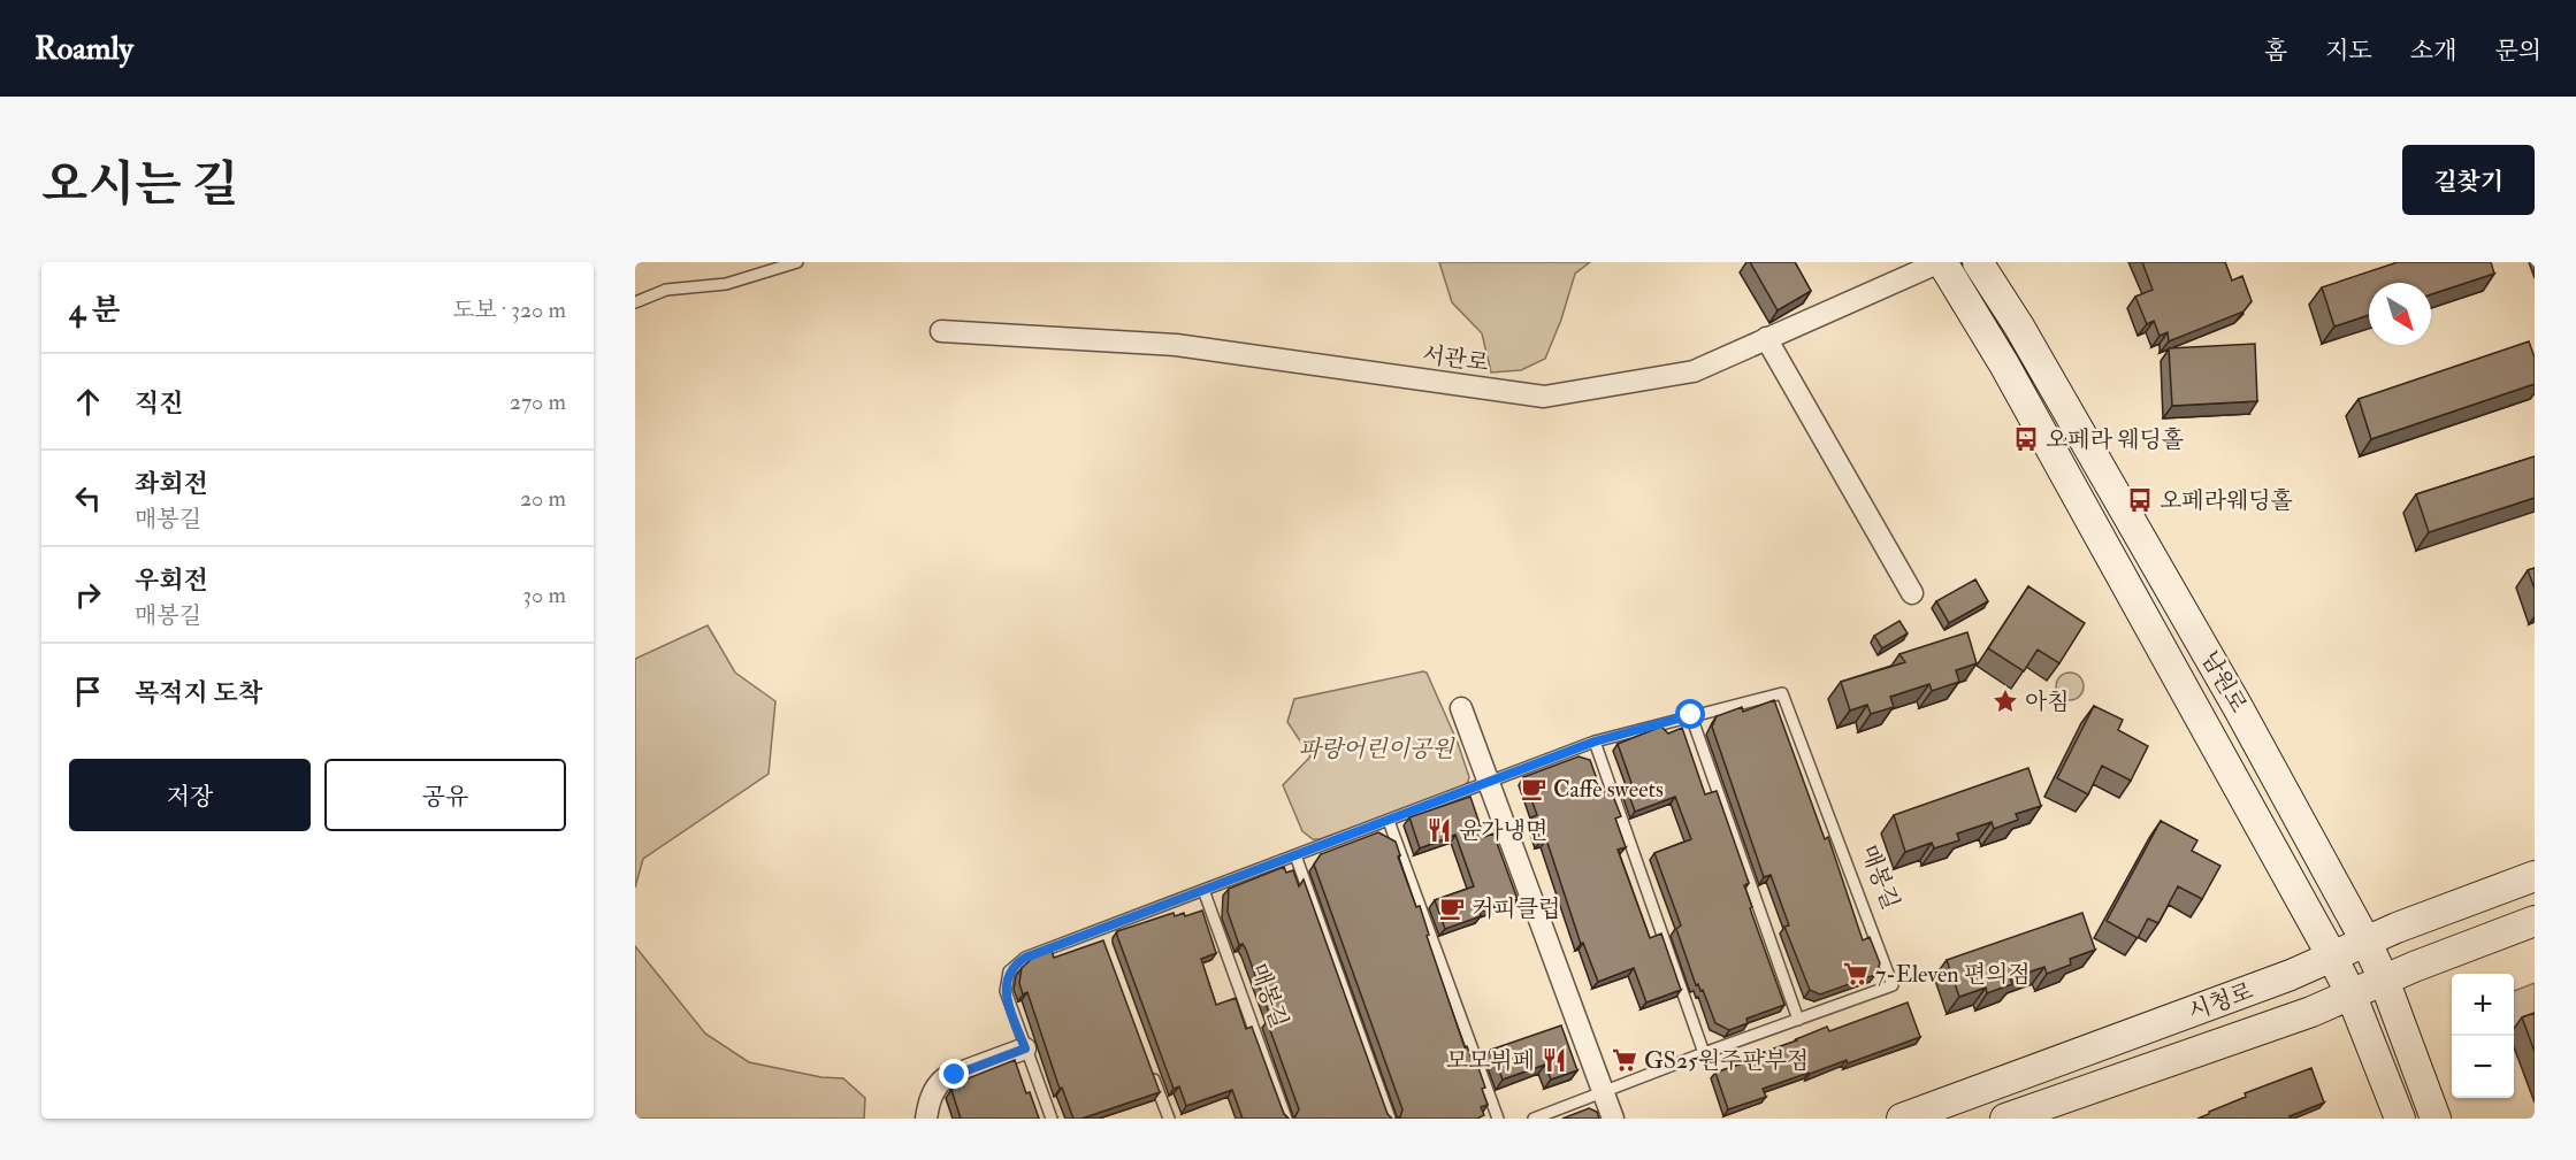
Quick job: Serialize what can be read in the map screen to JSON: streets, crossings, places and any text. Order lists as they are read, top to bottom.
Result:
{
  "streets": {
    "street": ["서관로", "남원로", "시청로"],
    "lane": ["매봉길"]
  },
  "crossings": [
    ["서관로", "남원로"],
    ["남원로", "시청로"]
  ],
  "parks": ["파랑어린이공원"],
  "places": {
    "bus stop": ["오페라 웨딩홀", "오페라웨딩홀"],
    "place": ["아침"],
    "cafe": ["Caffè sweets", "커피클럽"],
    "restaurant": ["윤가냉면", "모모뷔페"],
    "supermarket": ["7-Eleven 편의점", "GS25원주판부점"]
  },
  "north": "bottom right",
  "page": {
    "header": "Roamly",
    "nav": [
      "홈",
      "지도",
      "소개",
      "문의"
    ],
    "title": "오시는 길",
    "buttons": [
      "길찾기",
      ["저장", "공유"]
    ],
    "heading": ["4 분", "도보 · 320 m"],
    "list": [
      ["직진", "270 m"],
      ["좌회전", "매봉길", "20 m"],
      ["우회전", "매봉길", "30 m"],
      "목적지 도착"
    ],
    "map_buttons": ["+", "−"]
  }
}
